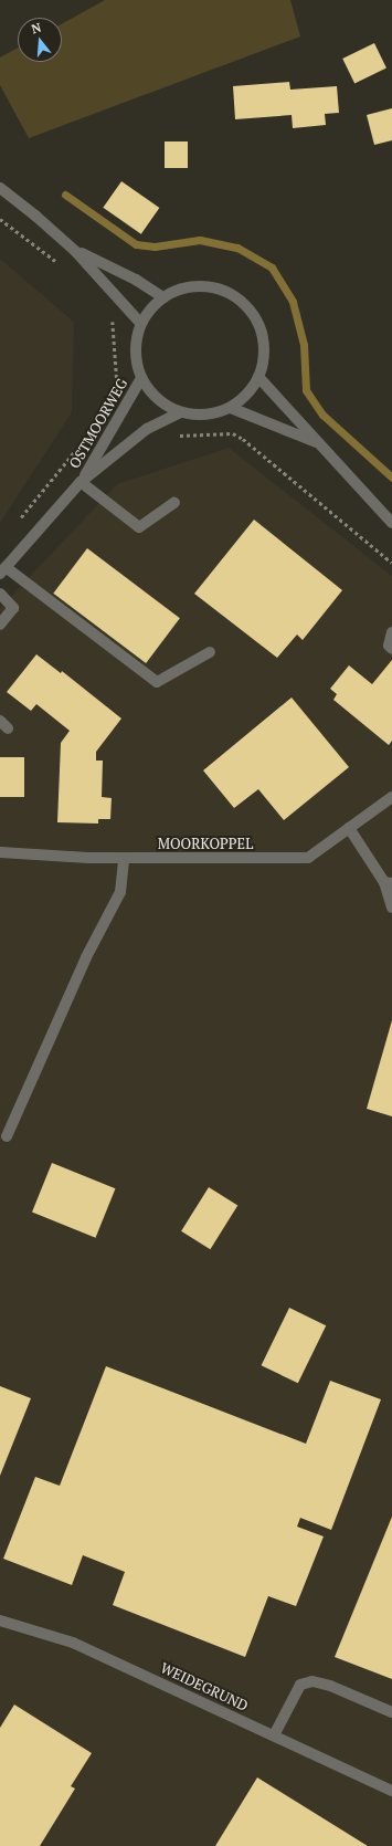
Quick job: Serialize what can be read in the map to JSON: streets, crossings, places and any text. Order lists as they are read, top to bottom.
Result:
{
  "streets": {
    "street": ["OSTMOORWEG", "MOORKOPPEL", "WEIDEGRUND"]
  },
  "north": "top"
}
